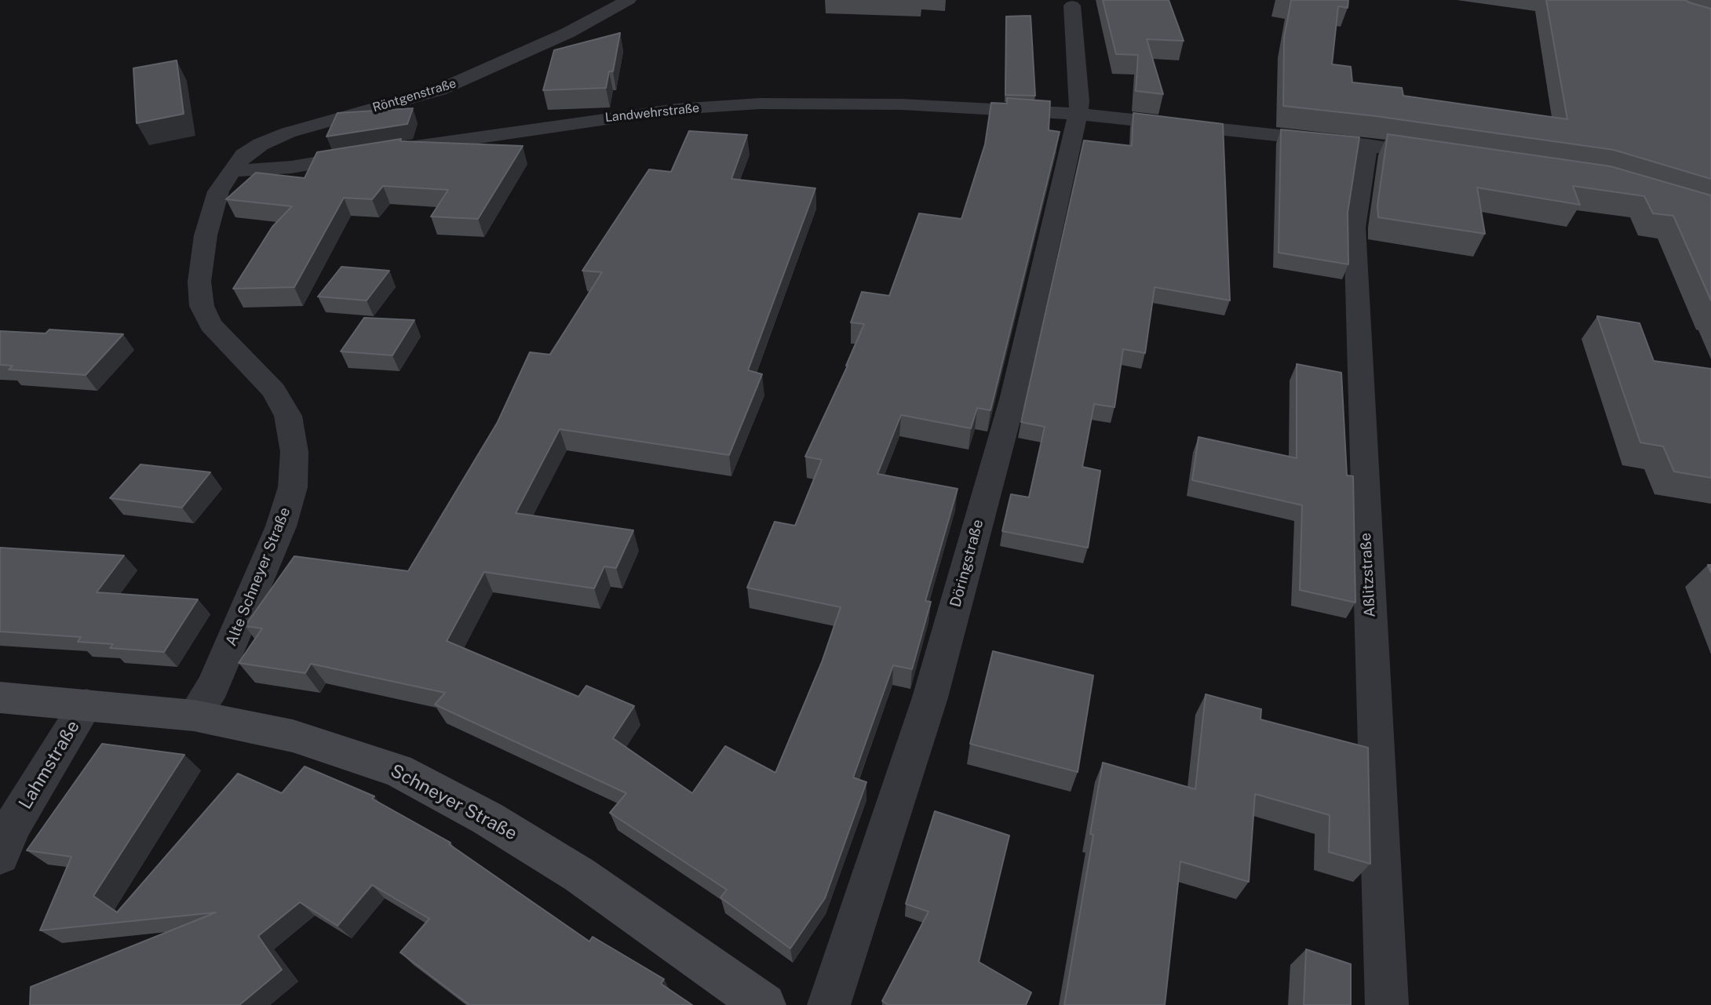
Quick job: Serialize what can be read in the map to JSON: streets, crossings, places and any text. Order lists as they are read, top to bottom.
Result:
{
  "streets": {
    "street": [
      "Röntgenstraße",
      "Landwehrstraße",
      "Döringstraße",
      "Aßlitzstraße",
      "Alte Schneyer Straße",
      "Lahmstraße",
      "Schneyer Straße"
    ]
  },
  "crossings": [
    ["Röntgenstraße", "Landwehrstraße"],
    ["Röntgenstraße", "Alte Schneyer Straße"],
    ["Landwehrstraße", "Döringstraße"],
    ["Landwehrstraße", "Aßlitzstraße"],
    ["Landwehrstraße", "Alte Schneyer Straße"],
    ["Alte Schneyer Straße", "Schneyer Straße"],
    ["Lahmstraße", "Schneyer Straße"]
  ]
}
